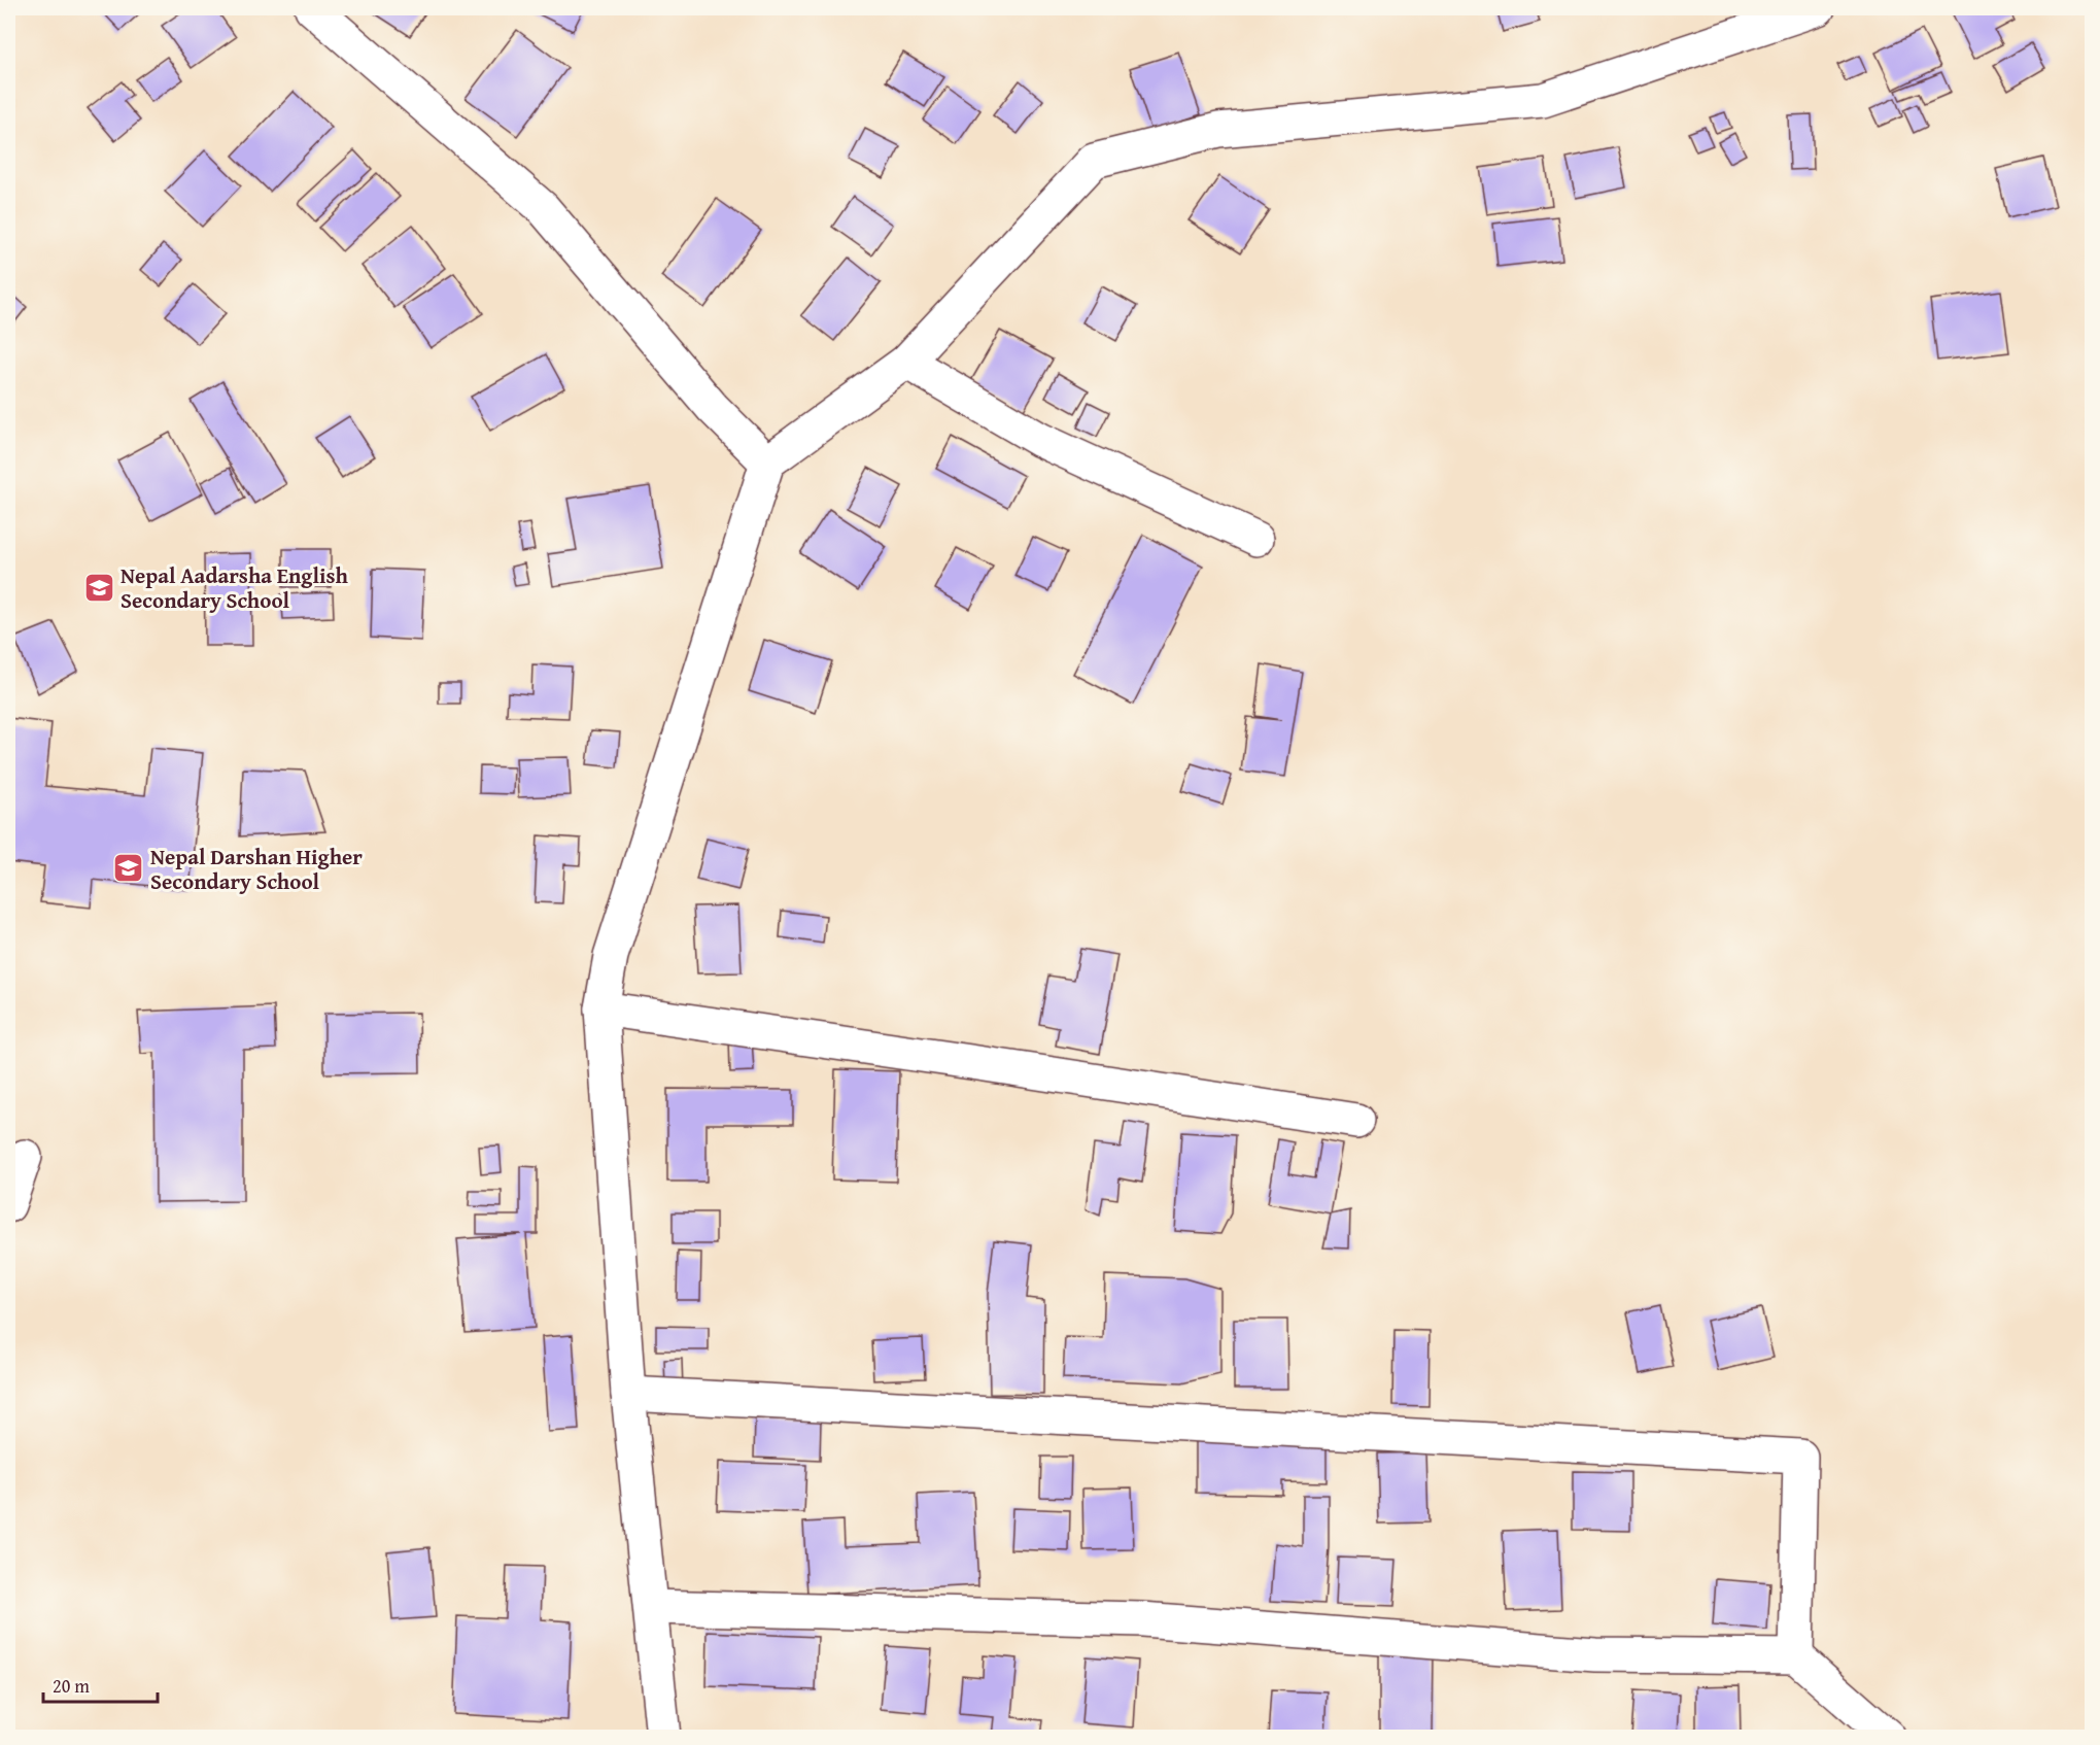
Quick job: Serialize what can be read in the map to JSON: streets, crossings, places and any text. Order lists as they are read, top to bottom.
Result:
{
  "places": {
    "school or university": ["Nepal Aadarsha English Secondary School", "Nepal Darshan Higher Secondary School"]
  },
  "scale_bar": "20 m"
}
